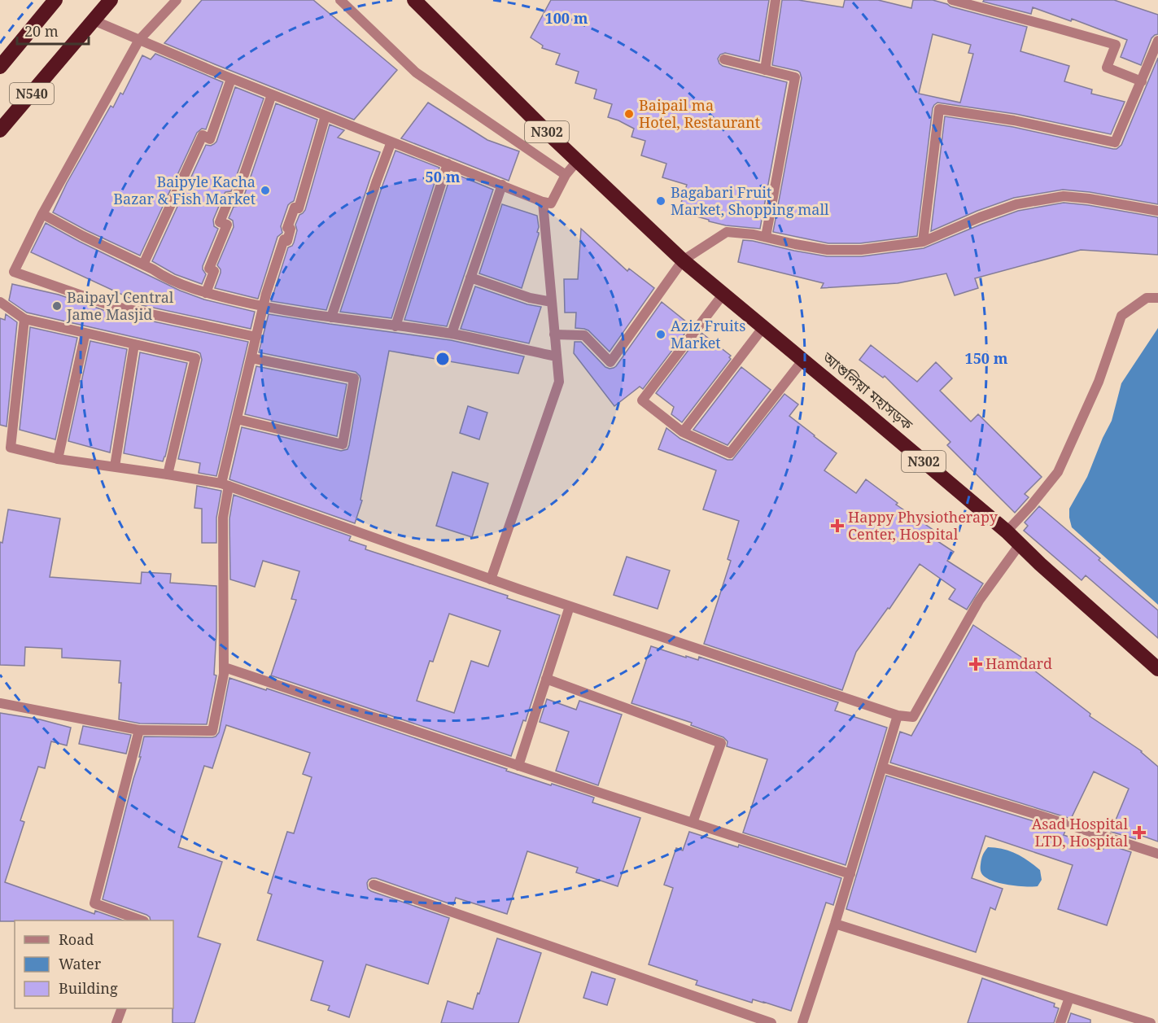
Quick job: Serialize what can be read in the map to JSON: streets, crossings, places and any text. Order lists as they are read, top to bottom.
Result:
{
  "streets": {
    "highway": ["N540", "N302", "আশুলিয়া মহাসড়ক"]
  },
  "crossings": [
    ["N302", "আশুলিয়া মহাসড়ক"]
  ],
  "places": {
    "other": [
      "Baipail ma Hotel, Restaurant",
      "Baipyle Kacha Bazar & Fish Market",
      "Bagabari Fruit Market, Shopping mall",
      "Baipayl Central Jame Masjid",
      "Aziz Fruits Market"
    ],
    "health": ["Happy Physiotherapy Center, Hospital", "Hamdard", "Asad Hospital LTD, Hospital"]
  },
  "legend": ["Road", "Water", "Building"],
  "scale_bar": "20 m",
  "rings": ["100 m", "50 m", "150 m"]
}
